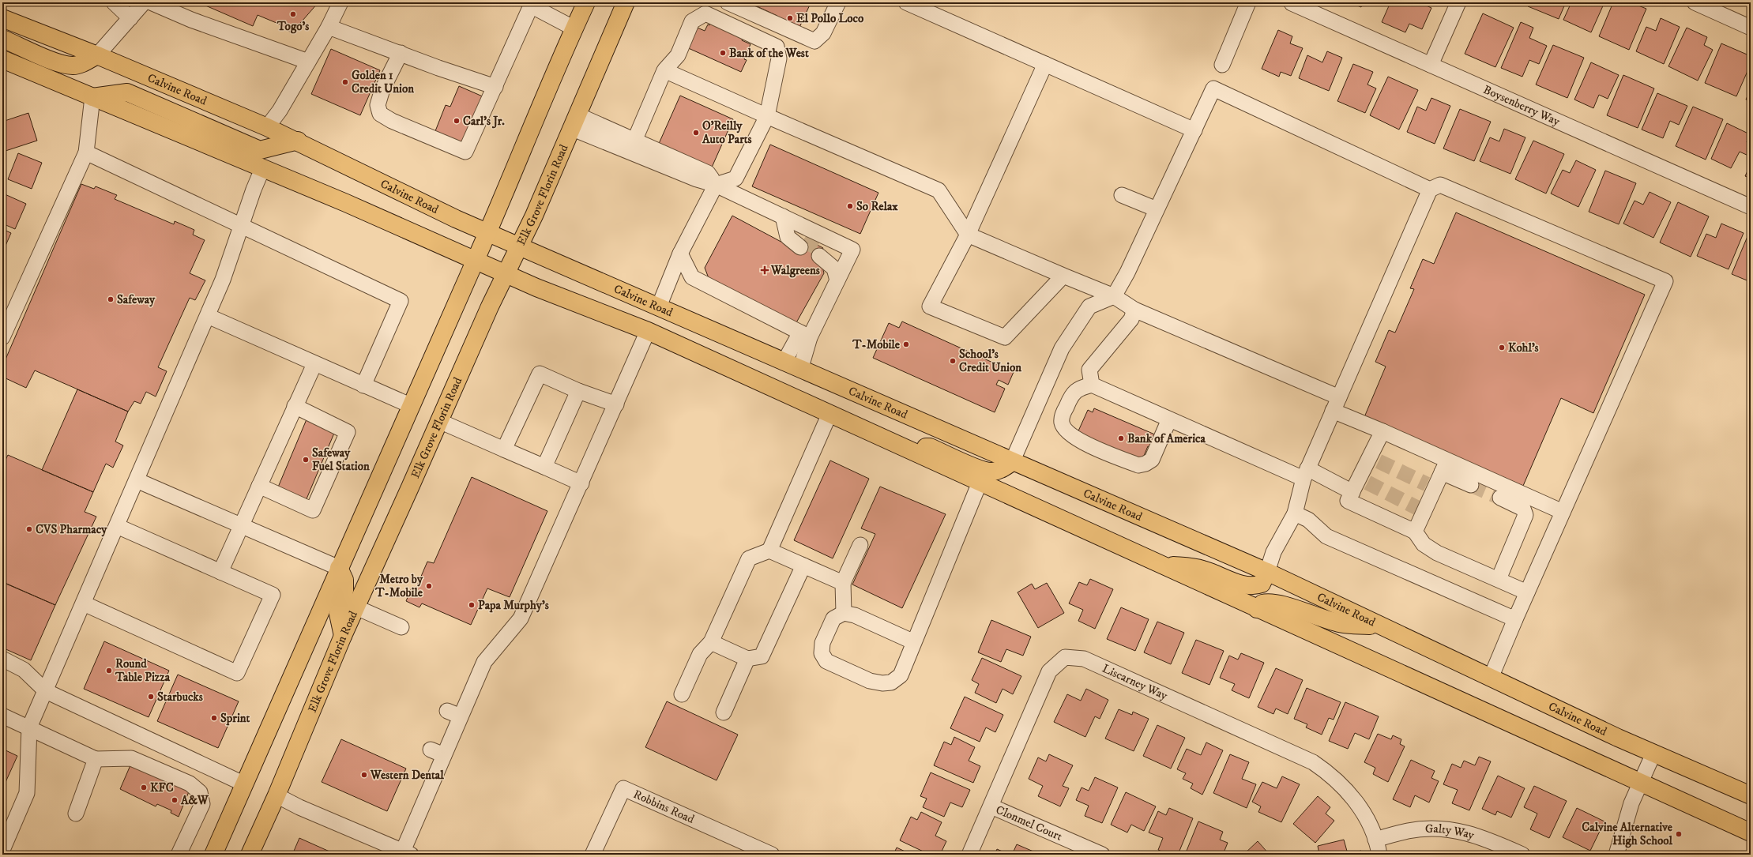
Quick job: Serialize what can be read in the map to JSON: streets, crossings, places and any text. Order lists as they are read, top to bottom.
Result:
{
  "streets": {
    "main road": ["Calvine Road", "Elk Grove Florin Road"],
    "street": [
      "Boysenberry Way",
      "Liscarney Way",
      "Robbins Road",
      "Clonmel Court",
      "Galty Way"
    ]
  },
  "crossings": [
    ["Calvine Road", "Elk Grove Florin Road"],
    ["Liscarney Way", "Clonmel Court"],
    ["Liscarney Way", "Galty Way"]
  ],
  "places": {
    "other": [
      "Togo's",
      "El Pollo Loco",
      "Bank of the West",
      "Golden 1 Credit Union",
      "Carl's Jr.",
      "O'Reilly Auto Parts",
      "So Relax",
      "Safeway",
      "T-Mobile",
      "Kohl's",
      "School's Credit Union",
      "Bank of America",
      "Safeway Fuel Station",
      "CVS Pharmacy",
      "Metro by T-Mobile",
      "Papa Murphy's",
      "Round Table Pizza",
      "Starbucks",
      "Sprint",
      "Western Dental",
      "KFC",
      "A&W",
      "Calvine Alternative High School"
    ],
    "health": ["Walgreens"]
  }
}
